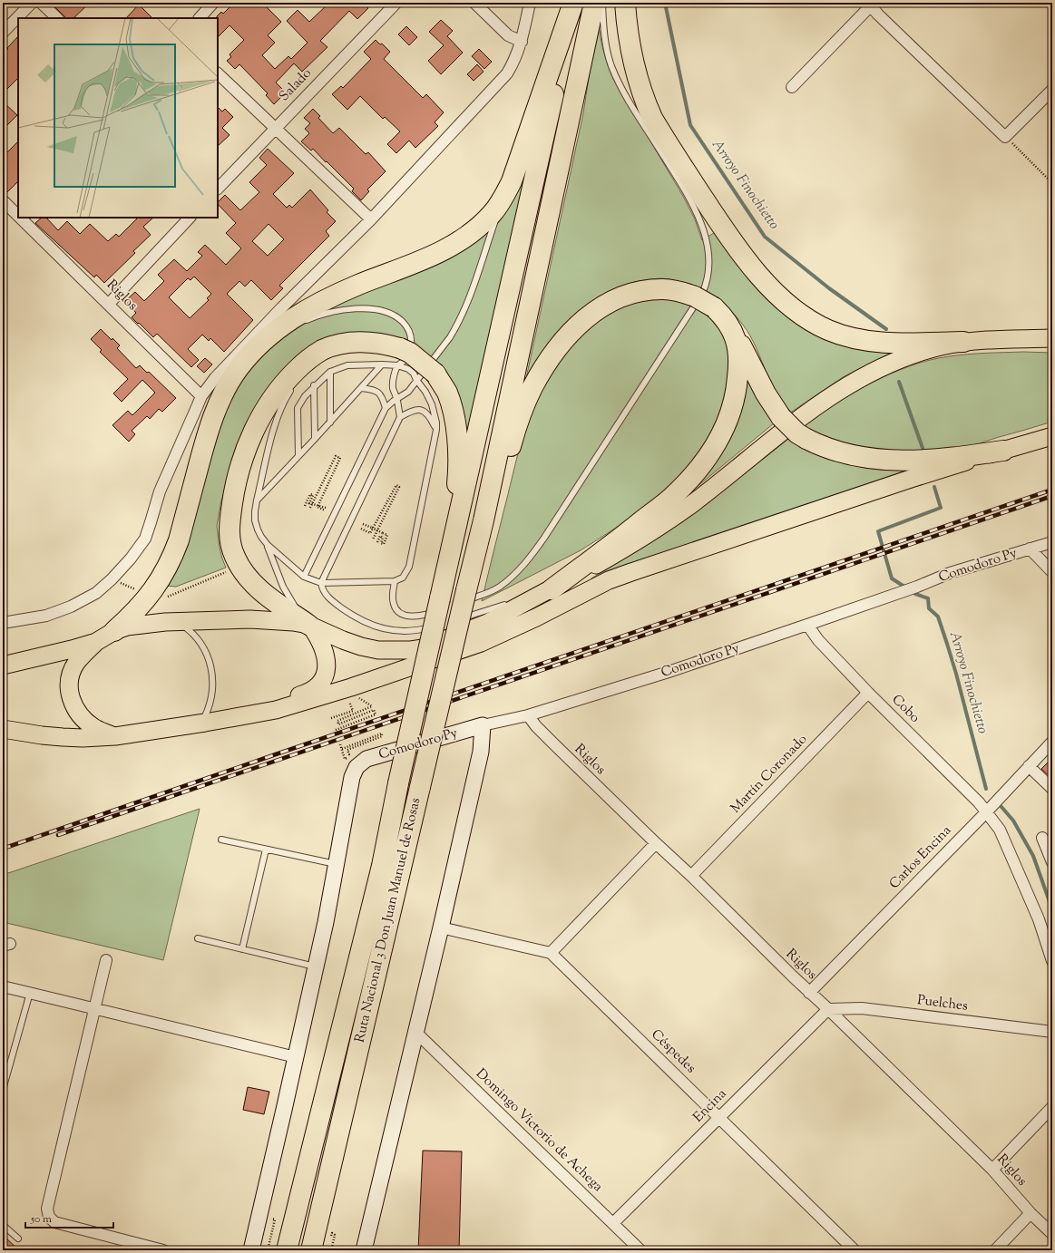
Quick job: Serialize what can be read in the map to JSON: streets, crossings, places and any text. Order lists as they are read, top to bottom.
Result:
{
  "streets": {
    "highway": ["Ruta Nacional 3 Don Juan Manuel de Rosas"],
    "street": [
      "Salado",
      "Riglos",
      "Comodoro Py",
      "Cobo",
      "Martín Coronado",
      "Carlos Encina",
      "Puelches",
      "Céspedes",
      "Encina",
      "Domingo Victorio de Achega"
    ]
  },
  "crossings": [
    ["Riglos", "Comodoro Py"],
    ["Riglos", "Martín Coronado"],
    ["Riglos", "Carlos Encina"],
    ["Riglos", "Puelches"],
    ["Riglos", "Encina"],
    ["Comodoro Py", "Cobo"],
    ["Cobo", "Martín Coronado"],
    ["Cobo", "Carlos Encina"],
    ["Puelches", "Encina"],
    ["Céspedes", "Encina"],
    ["Encina", "Domingo Victorio de Achega"]
  ],
  "water": ["Arroyo Finochietto"],
  "scale_bar": "50 m"
}
